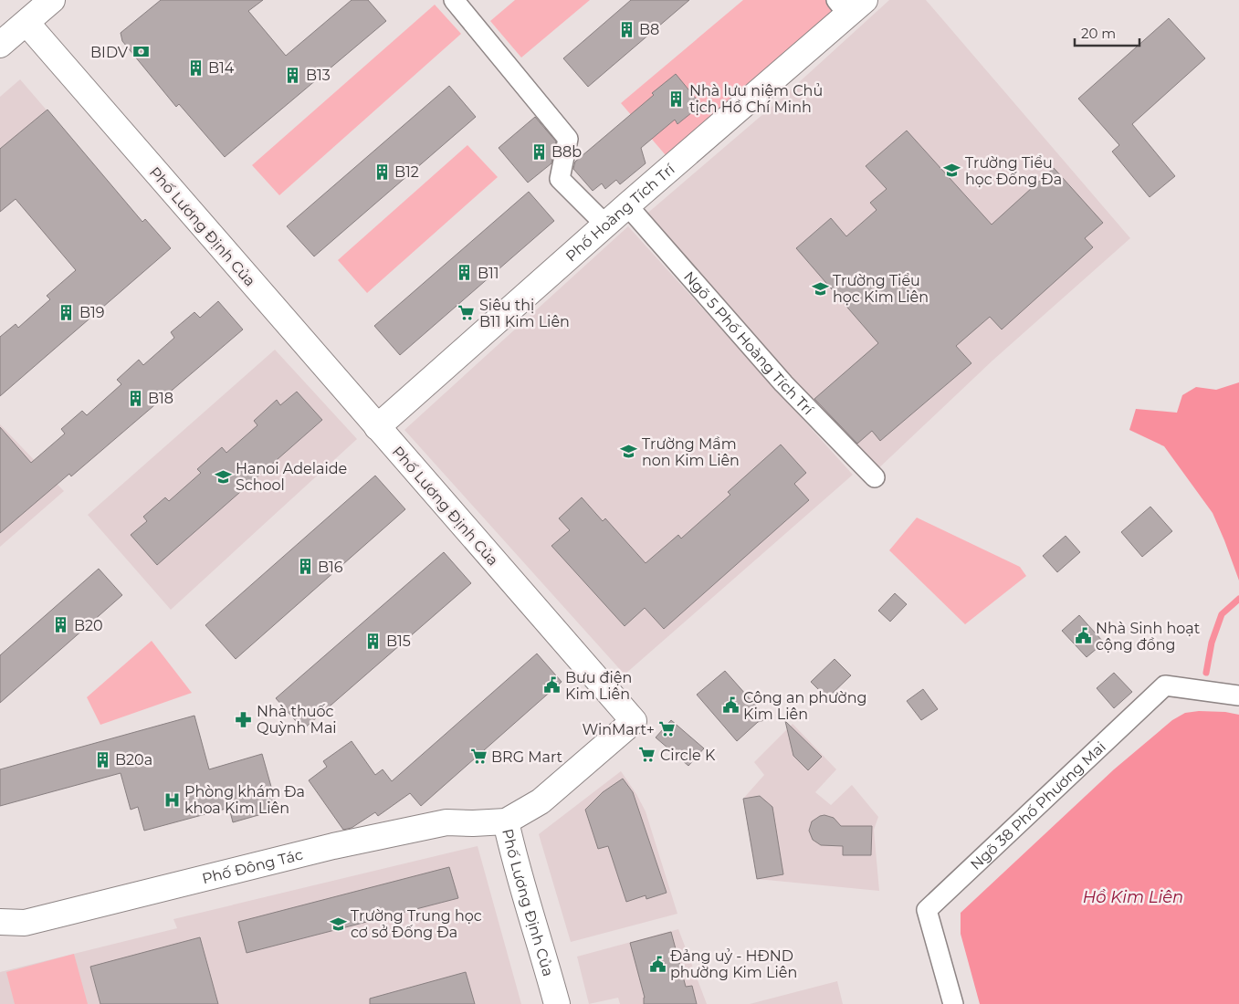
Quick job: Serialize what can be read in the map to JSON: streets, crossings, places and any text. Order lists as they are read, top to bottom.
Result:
{
  "streets": {
    "street": [
      "Phố Hoàng Tích Trí",
      "Phố Lương Định Của",
      "Ngõ 5 Phố Hoàng Tích Trí",
      "Ngõ 38 Phố Phương Mai",
      "Phố Đông Tác"
    ]
  },
  "crossings": [
    ["Phố Hoàng Tích Trí", "Phố Lương Định Của"],
    ["Phố Hoàng Tích Trí", "Ngõ 5 Phố Hoàng Tích Trí"],
    ["Phố Lương Định Của", "Phố Đông Tác"]
  ],
  "water": ["Hồ Kim Liên"],
  "places": {
    "building": [
      "B8",
      "B14",
      "B13",
      "Nhà lưu niệm Chủ tịch Hồ Chí Minh",
      "B8b",
      "B12",
      "B11",
      "B19",
      "B18",
      "B16",
      "B20",
      "B15",
      "B20a"
    ],
    "bank": ["BIDV"],
    "school or university": [
      "Trường Tiểu học Đống Đa",
      "Trường Tiểu học Kim Liên",
      "Trường Mầm non Kim Liên",
      "Hanoi Adelaide School",
      "Trường Trung học cơ sở Đống Đa"
    ],
    "supermarket": [
      "Siêu thị B11 Kim Liên",
      "WinMart+",
      "Circle K",
      "BRG Mart"
    ],
    "public building": [
      "Nhà Sinh hoạt cộng đồng",
      "Bưu điện Kim Liên",
      "Công an phường Kim Liên",
      "Đảng uỷ - HĐND phường Kim Liên"
    ],
    "pharmacy": ["Nhà thuốc Quỳnh Mai"],
    "hospital": ["Phòng khám Đa khoa Kim Liên"]
  },
  "scale_bar": "20 m"
}
